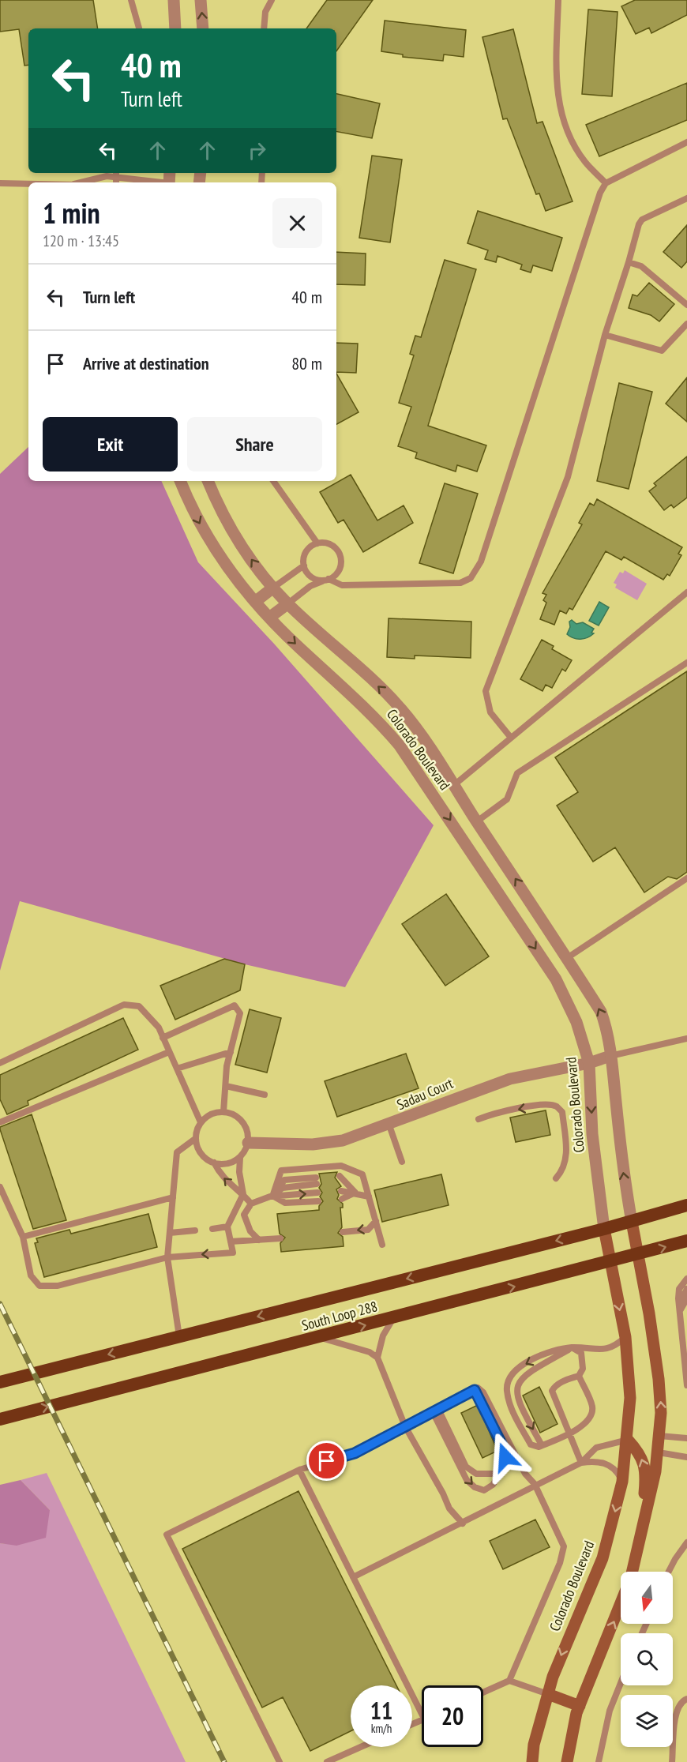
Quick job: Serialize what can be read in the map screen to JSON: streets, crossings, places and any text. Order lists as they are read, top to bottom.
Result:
{
  "streets": {
    "highway": ["South Loop 288"],
    "main road": ["Colorado Boulevard"],
    "street": ["Sadau Court"]
  },
  "crossings": [
    ["Colorado Boulevard", "Sadau Court"],
    ["Colorado Boulevard", "South Loop 288"]
  ],
  "north": "bottom",
  "page": {
    "turn": ["40 m", "Turn left"],
    "heading": ["1 min", "120 m · 13:45"],
    "list": [
      {
        "name": "Turn left",
        "value": "40 m"
      },
      {
        "name": "Arrive at destination",
        "value": "80 m"
      }
    ],
    "buttons": ["Exit", "Share"],
    "speed": "11 km/h",
    "limit": "20"
  }
}
